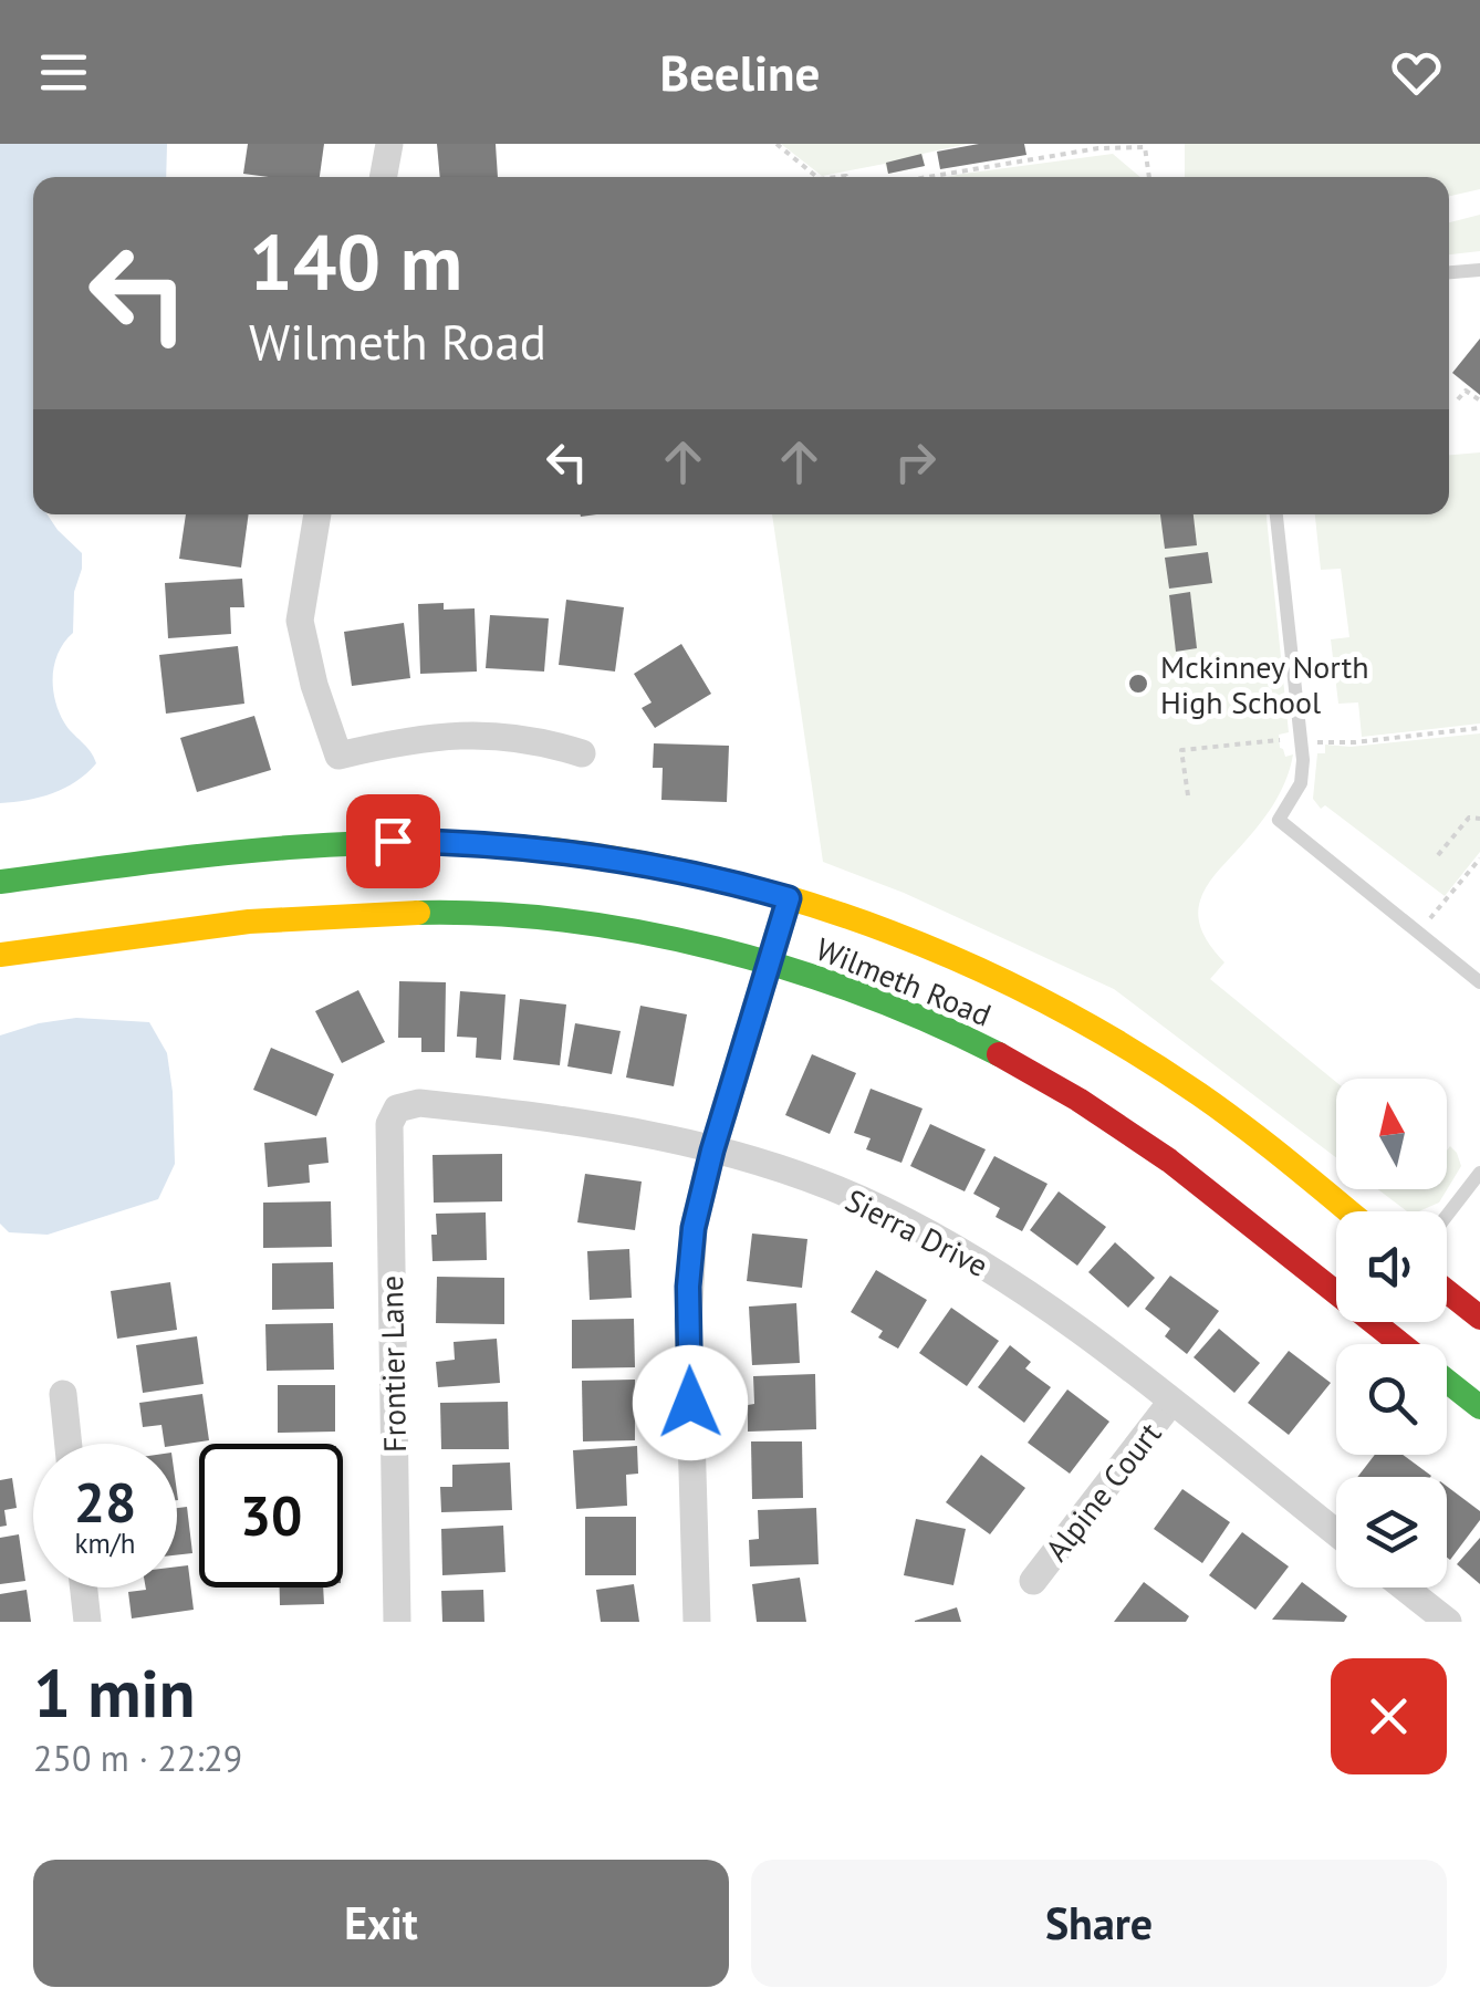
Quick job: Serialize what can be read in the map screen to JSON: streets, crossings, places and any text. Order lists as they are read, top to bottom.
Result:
{
  "streets": {
    "main road": ["Wilmeth Road"],
    "street": ["Sierra Drive", "Frontier Lane", "Alpine Court"]
  },
  "crossings": [
    ["Sierra Drive", "Frontier Lane"],
    ["Sierra Drive", "Alpine Court"]
  ],
  "places": ["Mckinney North High School"],
  "north": "top",
  "page": {
    "header": "Beeline",
    "turn": ["140 m", "Wilmeth Road"],
    "speed": "28 km/h",
    "limit": "30",
    "heading": ["1 min", "250 m · 22:29"],
    "buttons": ["Exit", "Share"]
  }
}
